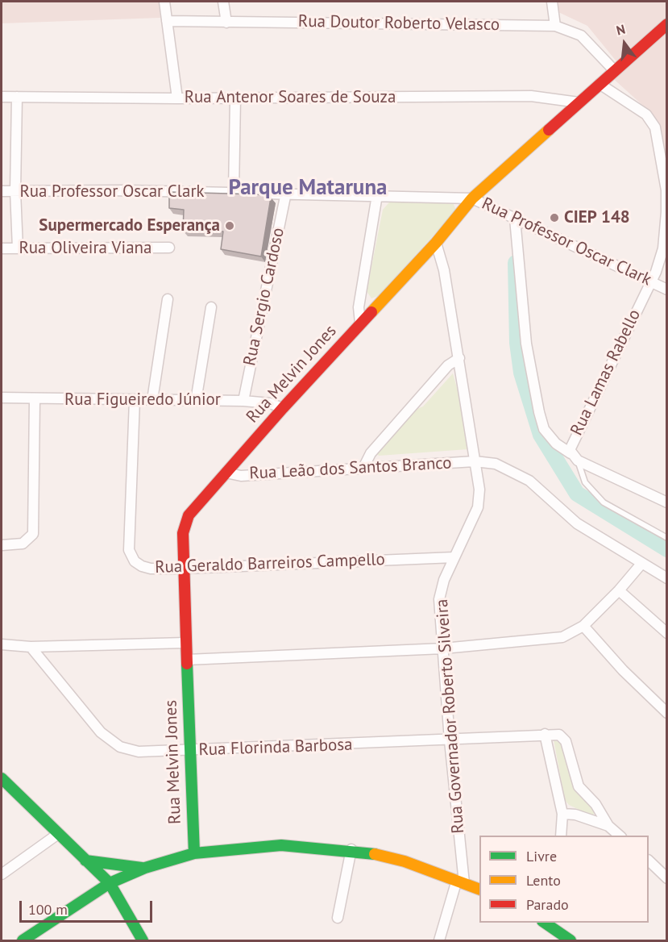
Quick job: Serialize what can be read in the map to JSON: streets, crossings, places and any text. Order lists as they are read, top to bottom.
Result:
{
  "streets": {
    "street": [
      "Rua Doutor Roberto Velasco",
      "Rua Antenor Soares de Souza",
      "Rua Professor Oscar Clark",
      "Rua Oliveira Viana",
      "Rua Sergio Cardoso",
      "Rua Lamas Rabello",
      "Rua Melvin Jones",
      "Rua Figueiredo Júnior",
      "Rua Leão dos Santos Branco",
      "Rua Geraldo Barreiros Campello",
      "Rua Governador Roberto Silveira",
      "Rua Florinda Barbosa"
    ]
  },
  "crossings": [
    ["Rua Doutor Roberto Velasco", "Rua Melvin Jones"],
    ["Rua Antenor Soares de Souza", "Rua Melvin Jones"],
    ["Rua Professor Oscar Clark", "Rua Sergio Cardoso"],
    ["Rua Professor Oscar Clark", "Rua Lamas Rabello"],
    ["Rua Professor Oscar Clark", "Rua Melvin Jones"],
    ["Rua Sergio Cardoso", "Rua Figueiredo Júnior"],
    ["Rua Lamas Rabello", "Rua Melvin Jones"],
    ["Rua Melvin Jones", "Rua Figueiredo Júnior"],
    ["Rua Melvin Jones", "Rua Leão dos Santos Branco"],
    ["Rua Melvin Jones", "Rua Geraldo Barreiros Campello"],
    ["Rua Melvin Jones", "Rua Governador Roberto Silveira"],
    ["Rua Melvin Jones", "Rua Florinda Barbosa"],
    ["Rua Figueiredo Júnior", "Rua Geraldo Barreiros Campello"],
    ["Rua Leão dos Santos Branco", "Rua Governador Roberto Silveira"],
    ["Rua Geraldo Barreiros Campello", "Rua Governador Roberto Silveira"],
    ["Rua Governador Roberto Silveira", "Rua Florinda Barbosa"]
  ],
  "districts": ["Parque Mataruna"],
  "places": ["CIEP 148", "Supermercado Esperança"],
  "legend": ["Livre", "Lento", "Parado"],
  "scale_bar": "100 m",
  "north": "top"
}
